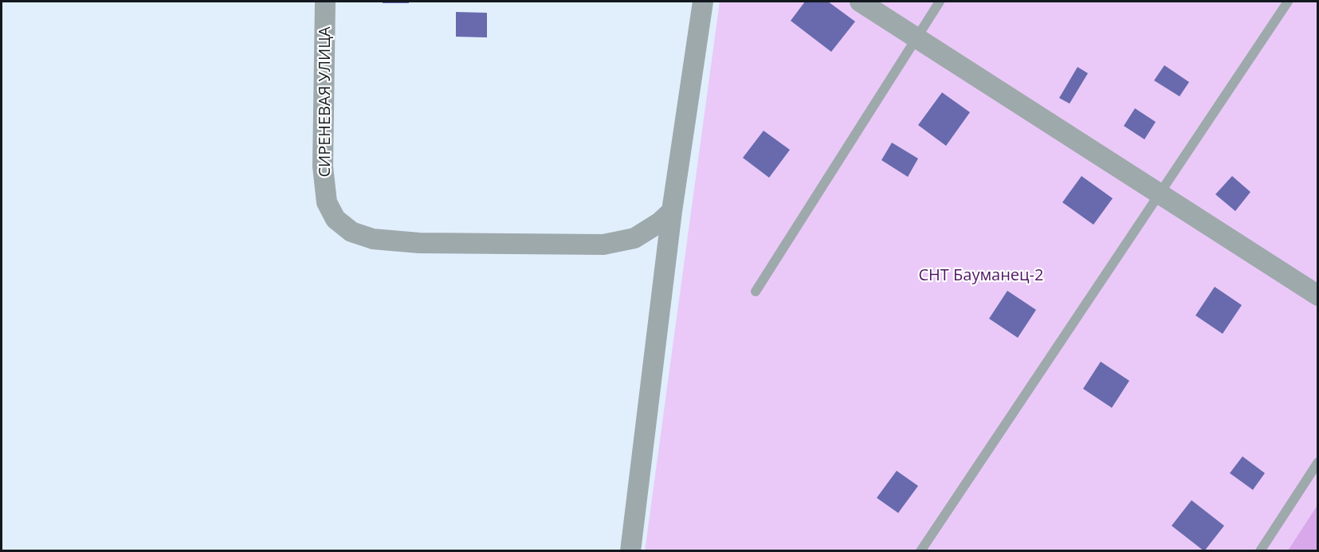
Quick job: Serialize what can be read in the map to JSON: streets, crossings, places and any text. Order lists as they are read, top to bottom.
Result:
{
  "streets": {
    "street": ["СИРЕНЕВАЯ УЛИЦА"]
  },
  "parks": ["СНТ Бауманец-2"]
}
